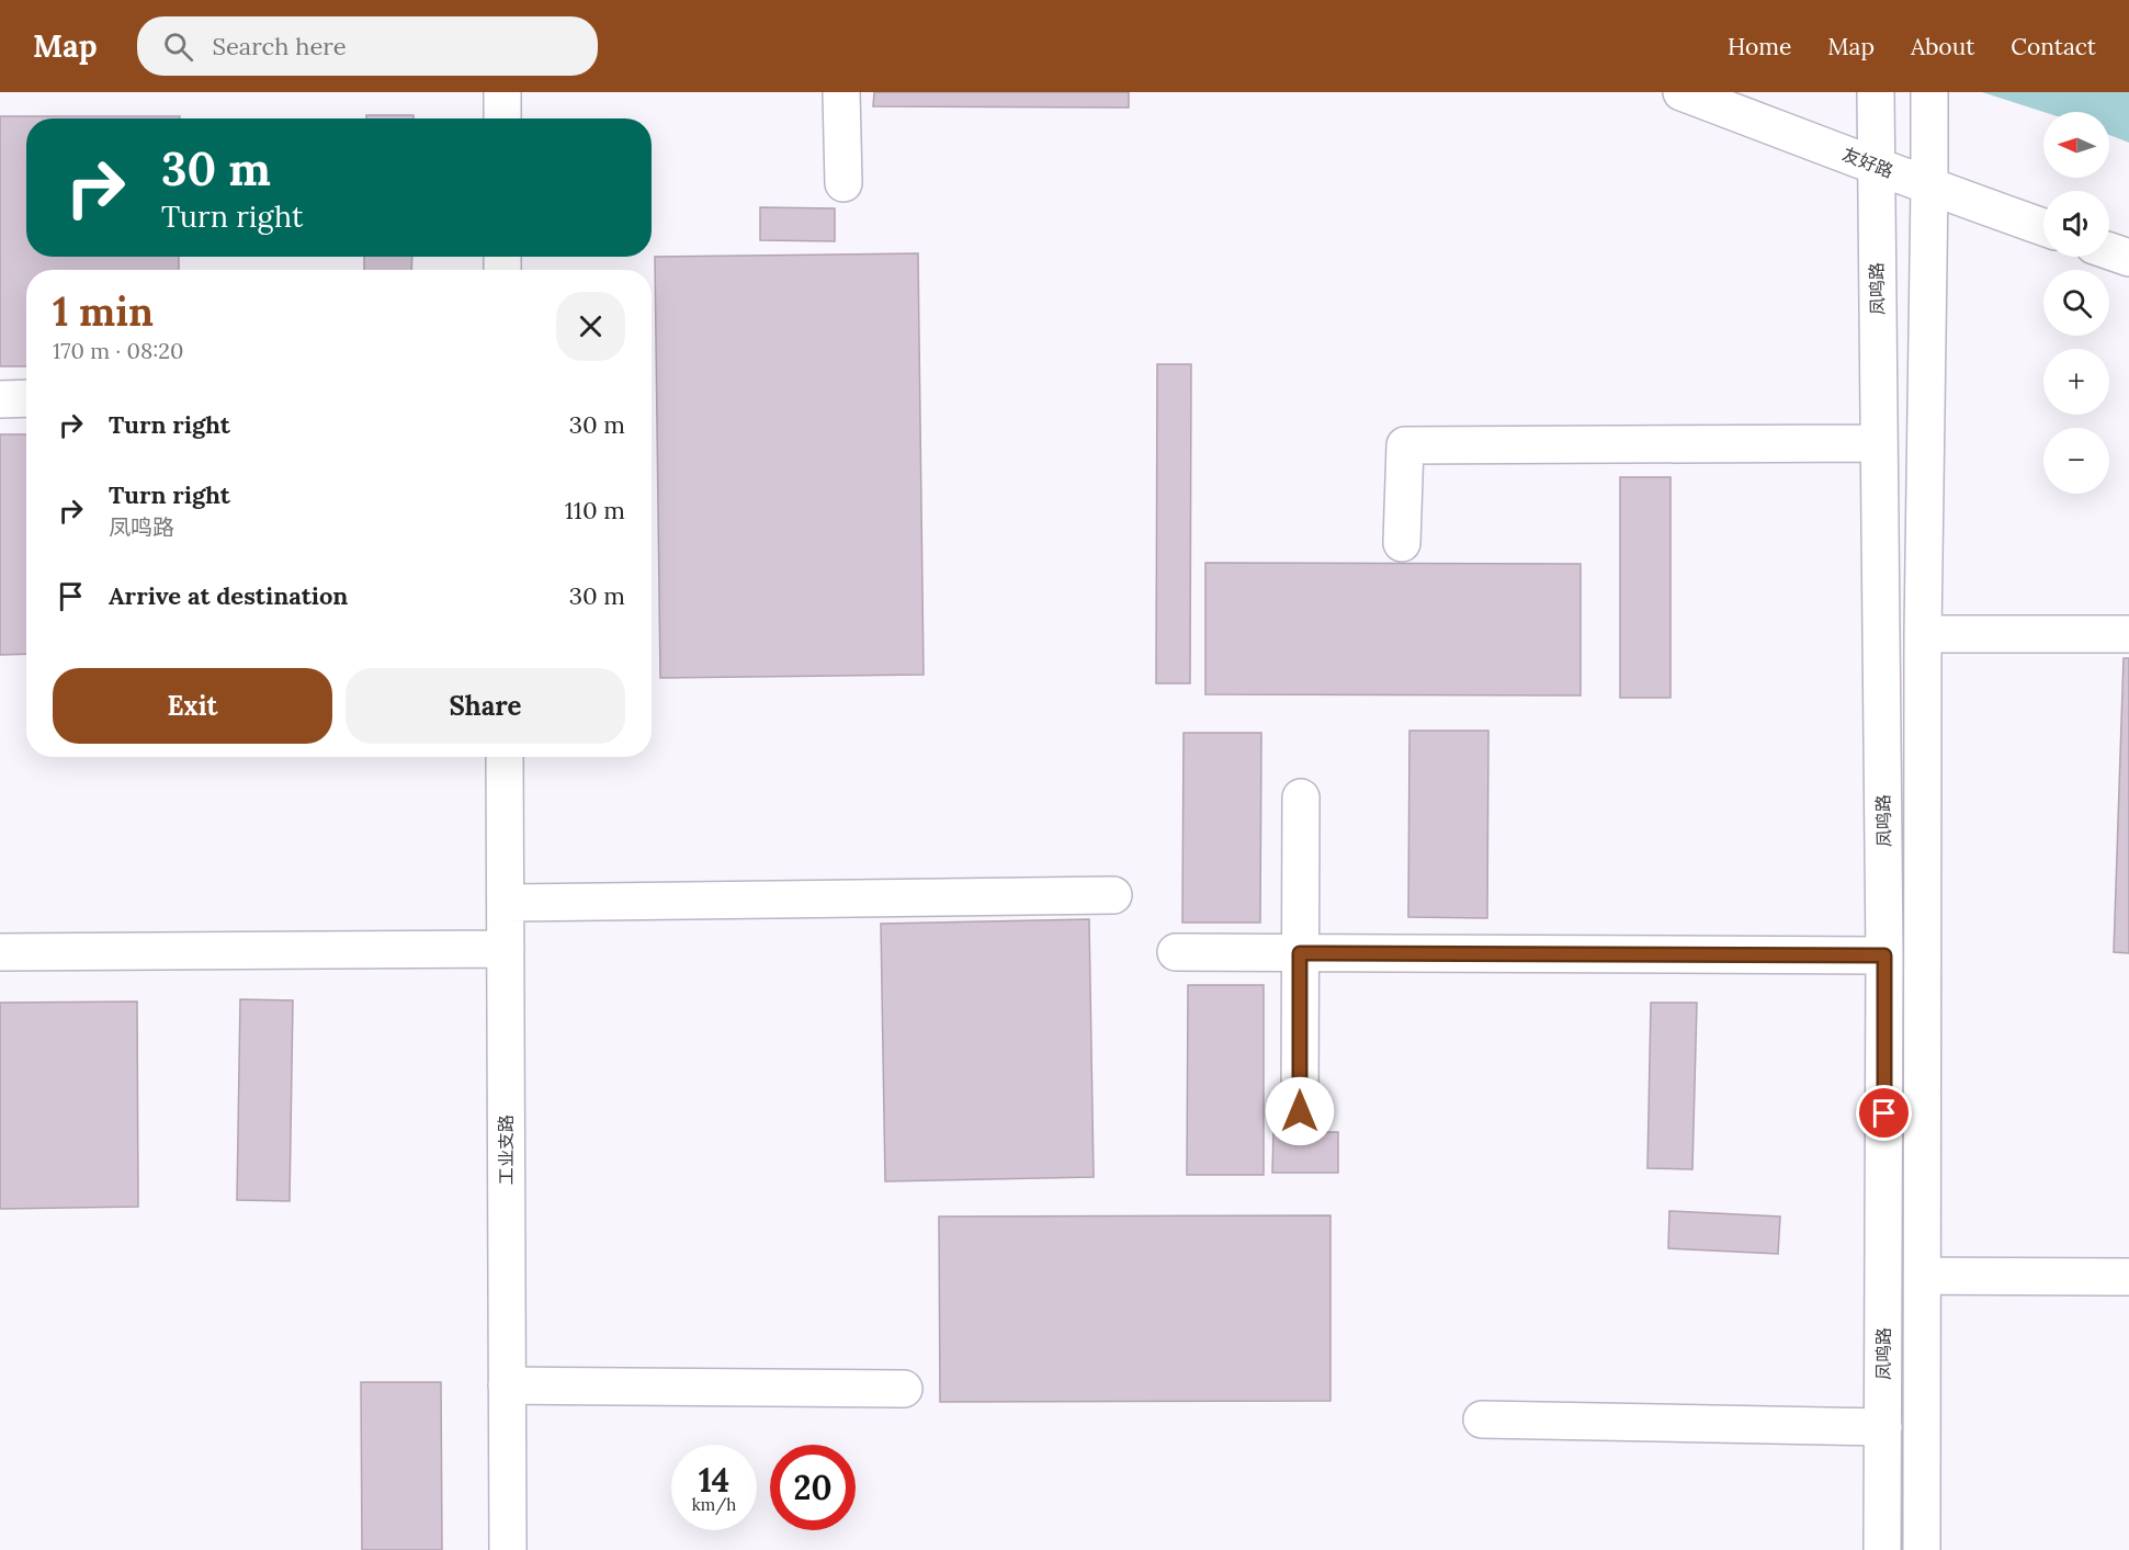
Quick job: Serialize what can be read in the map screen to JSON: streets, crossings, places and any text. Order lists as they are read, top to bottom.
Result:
{
  "streets": {
    "street": ["友好路", "凤鸣路", "工业支路"]
  },
  "crossings": [
    ["友好路", "凤鸣路"]
  ],
  "north": "left",
  "page": {
    "header": "Map",
    "search": "Search here",
    "nav": [
      "Home",
      "Map",
      "About",
      "Contact"
    ],
    "map_buttons": ["+", "−"],
    "turn": ["30 m", "Turn right"],
    "heading": ["1 min", "170 m · 08:20"],
    "list": [
      {
        "name": "Turn right",
        "value": "30 m"
      },
      {
        "name": "Turn right",
        "note": "凤鸣路",
        "value": "110 m"
      },
      {
        "name": "Arrive at destination",
        "value": "30 m"
      }
    ],
    "buttons": ["Exit", "Share"],
    "speed": "14 km/h",
    "limit": "20"
  }
}
